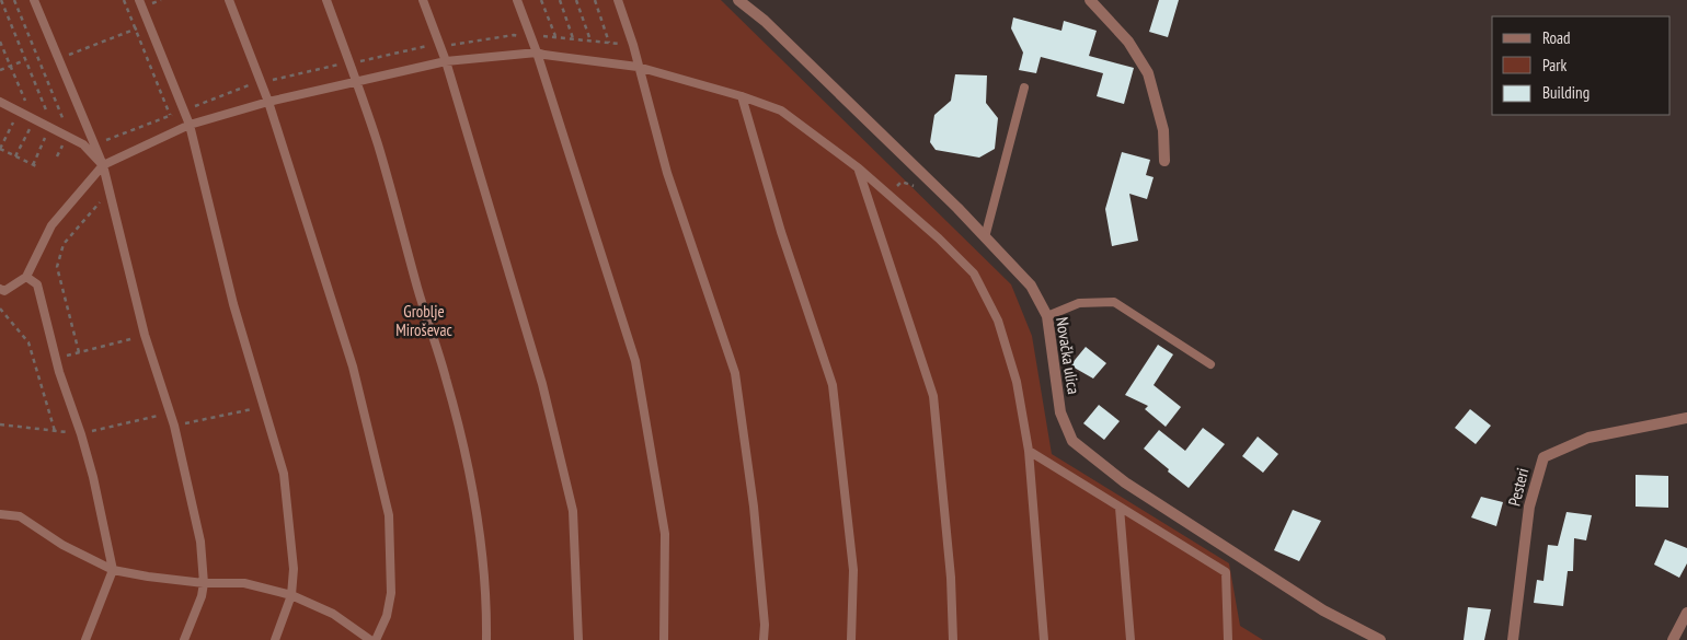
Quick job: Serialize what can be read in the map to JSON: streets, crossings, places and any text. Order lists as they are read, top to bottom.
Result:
{
  "streets": {
    "street": ["Novačka ulica", "Pesteri"]
  },
  "parks": ["Groblje Miroševac"],
  "legend": ["Road", "Park", "Building"]
}
